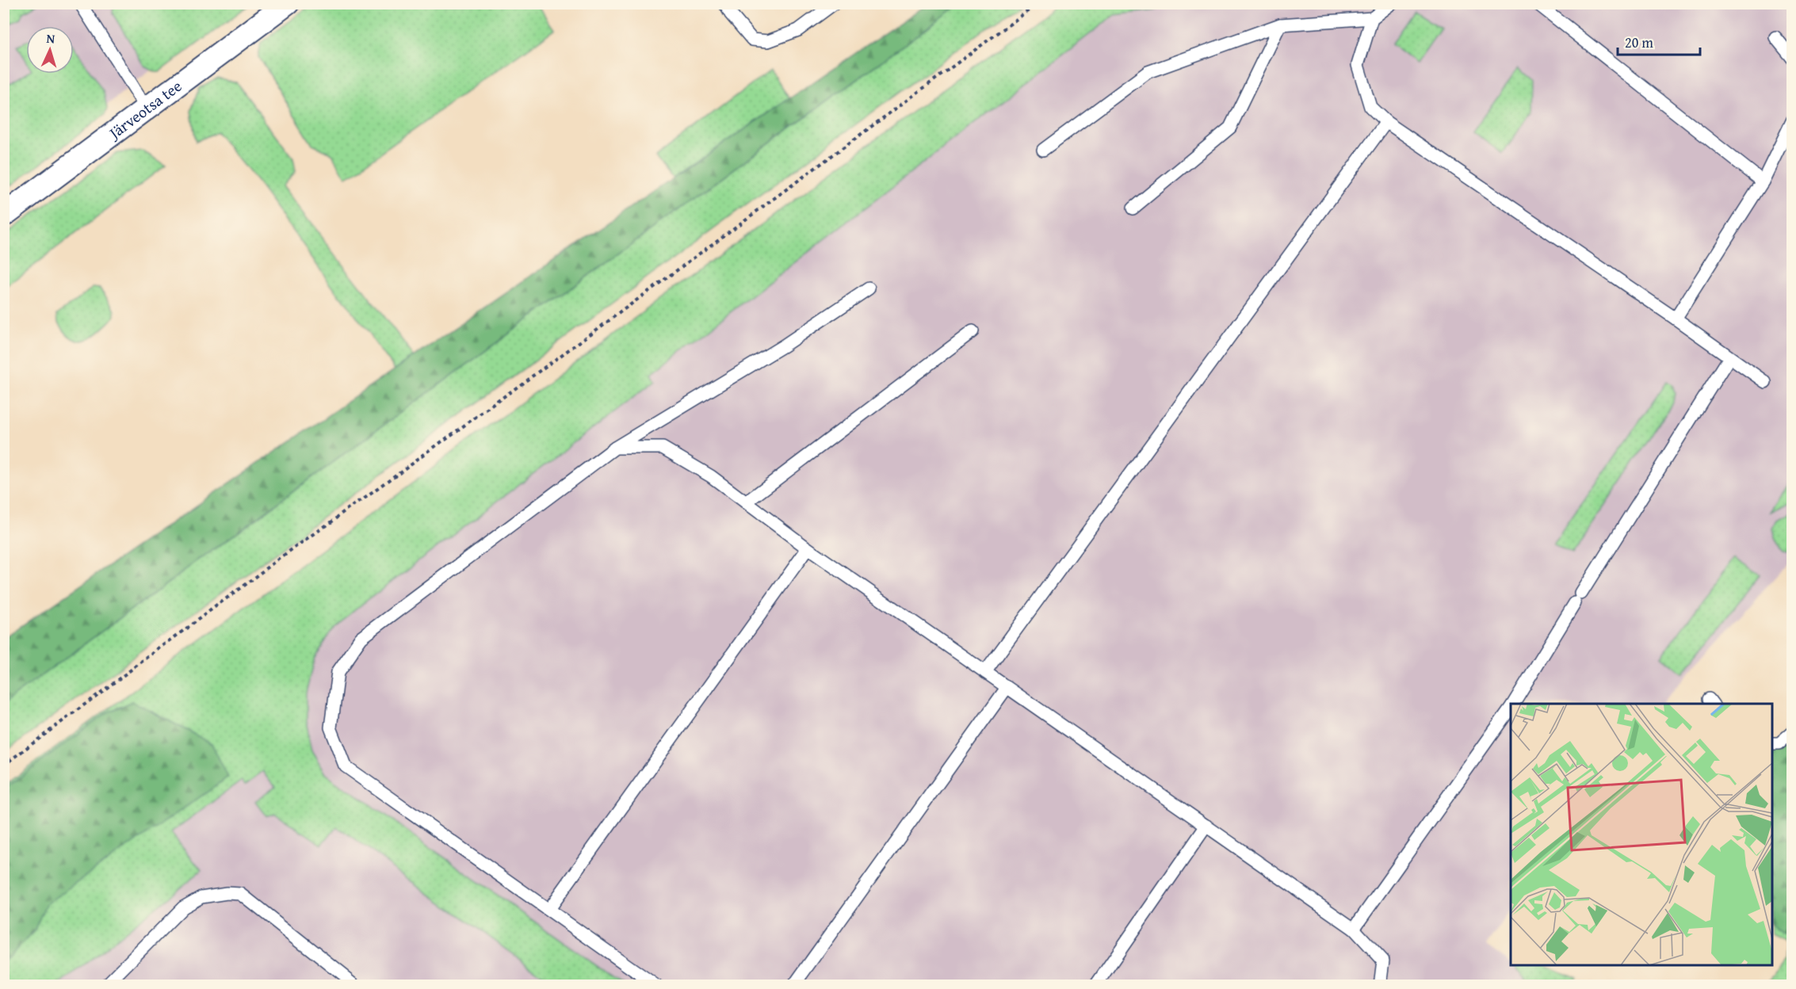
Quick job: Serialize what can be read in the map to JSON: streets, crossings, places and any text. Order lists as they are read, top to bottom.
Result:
{
  "streets": {
    "street": ["Järveotsa tee"]
  },
  "scale_bar": "20 m",
  "north": "top"
}
